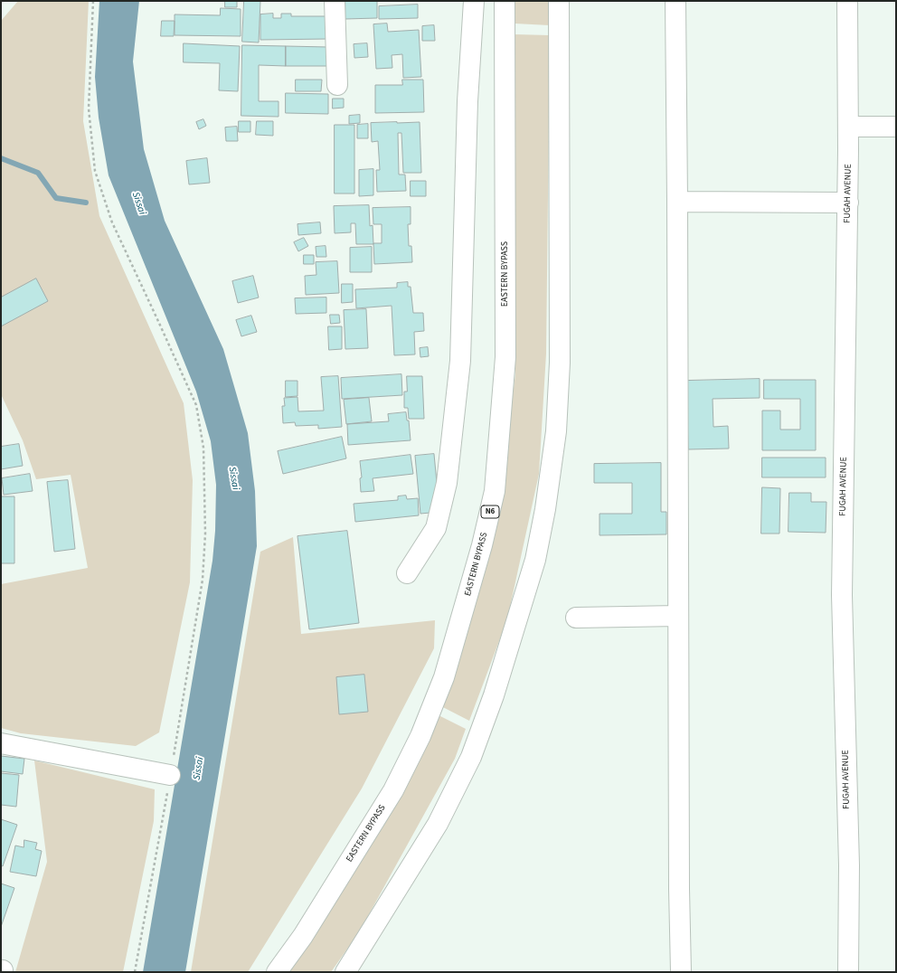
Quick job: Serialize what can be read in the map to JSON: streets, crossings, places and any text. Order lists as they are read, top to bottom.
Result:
{
  "streets": {
    "main road": ["FUGAH AVENUE", "EASTERN BYPASS", "N6"]
  },
  "water": ["Sissai"]
}
